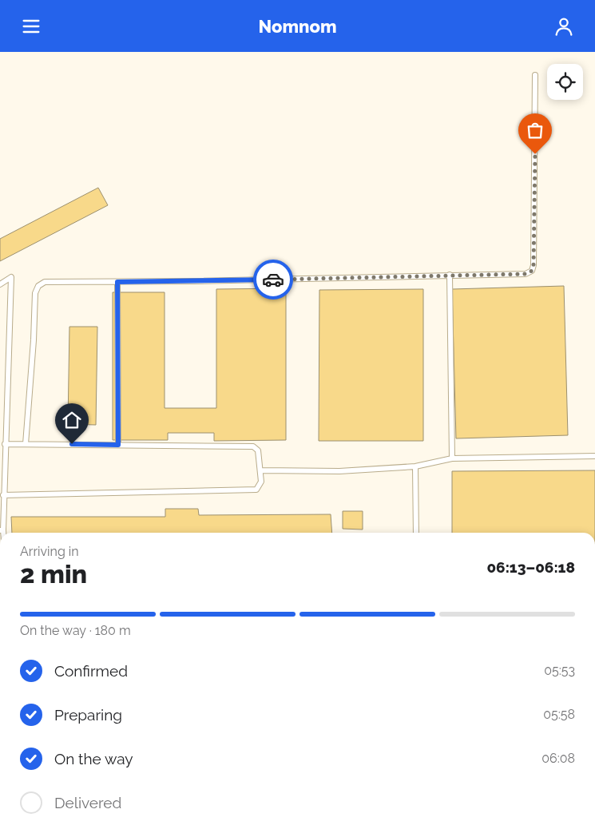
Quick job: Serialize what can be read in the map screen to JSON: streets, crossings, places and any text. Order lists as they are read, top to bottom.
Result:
{
  "page": {
    "header": "Nomnom",
    "heading": ["2 min", "Arriving in", "06:13–06:18"],
    "bar": "On the way · 180 m",
    "list": [
      ["Confirmed", "05:53"],
      ["Preparing", "05:58"],
      ["On the way", "06:08"],
      "Delivered"
    ]
  }
}
